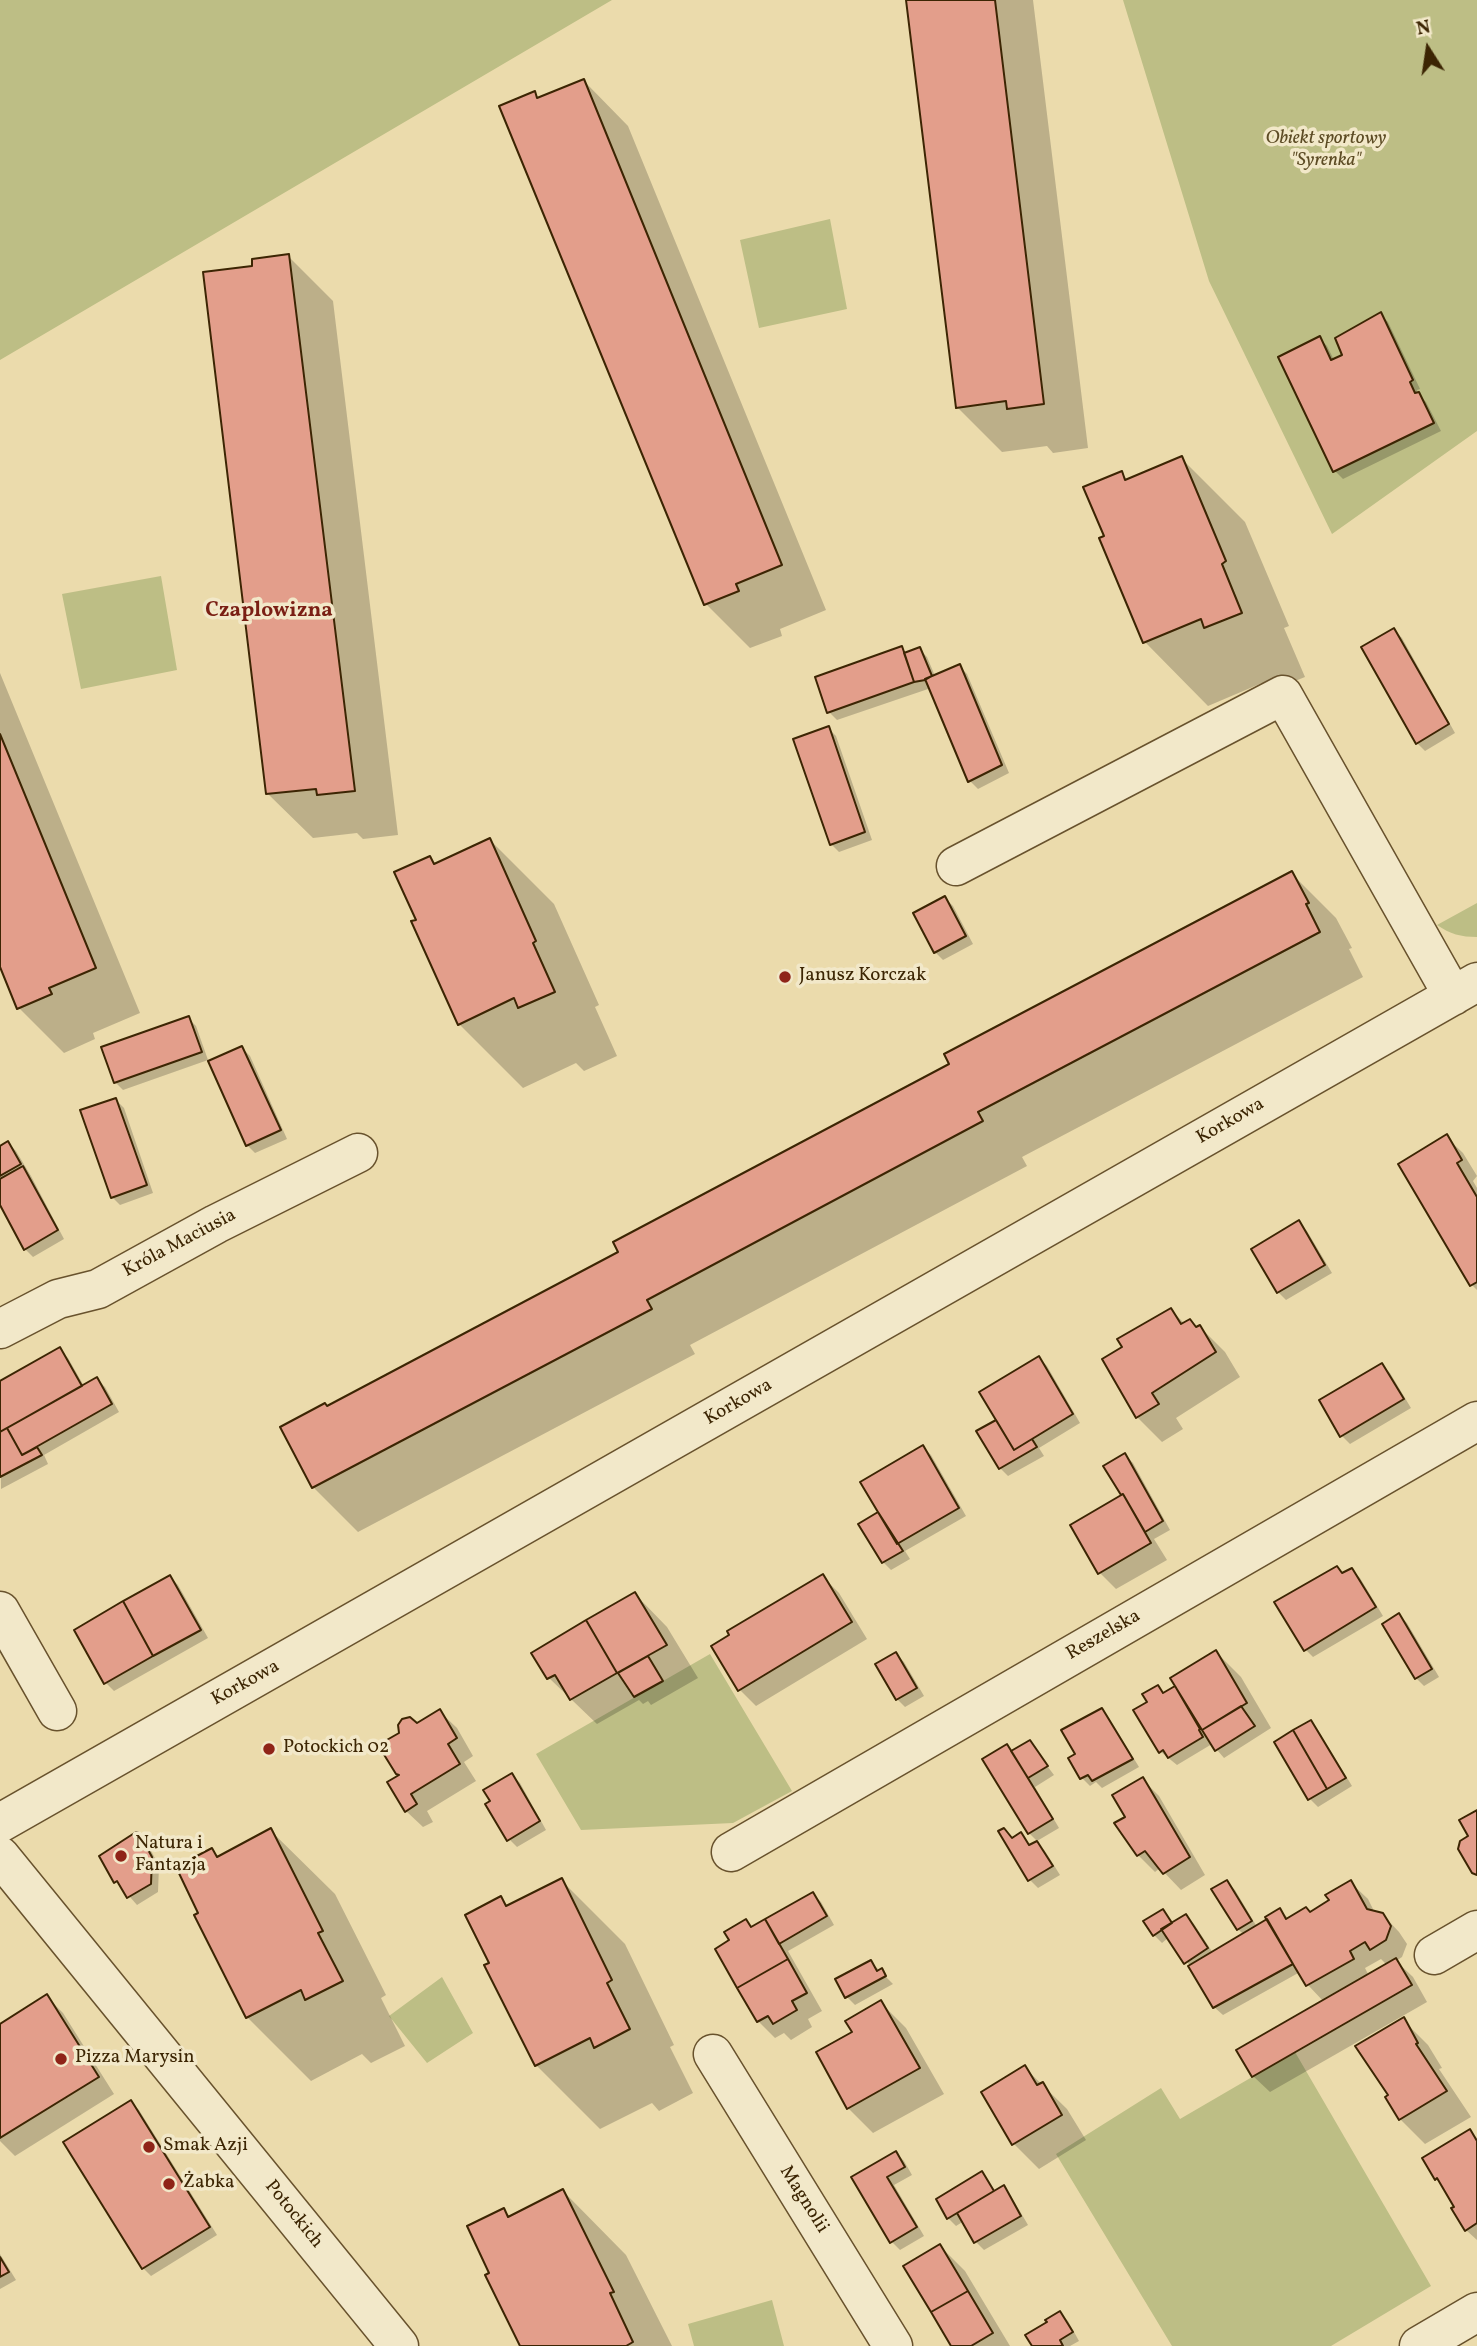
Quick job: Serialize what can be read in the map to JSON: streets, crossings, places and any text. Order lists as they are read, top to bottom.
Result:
{
  "streets": {
    "street": [
      "Korkowa",
      "Króla Maciusia",
      "Reszelska",
      "Magnolii",
      "Potockich"
    ]
  },
  "districts": ["Czaplowizna"],
  "parks": ["Obiekt sportowy \"Syrenka\""],
  "places": [
    "Janusz Korczak",
    "Potockich 02",
    "Natura i Fantazja",
    "Pizza Marysin",
    "Smak Azji",
    "Żabka"
  ],
  "north": "top"
}
